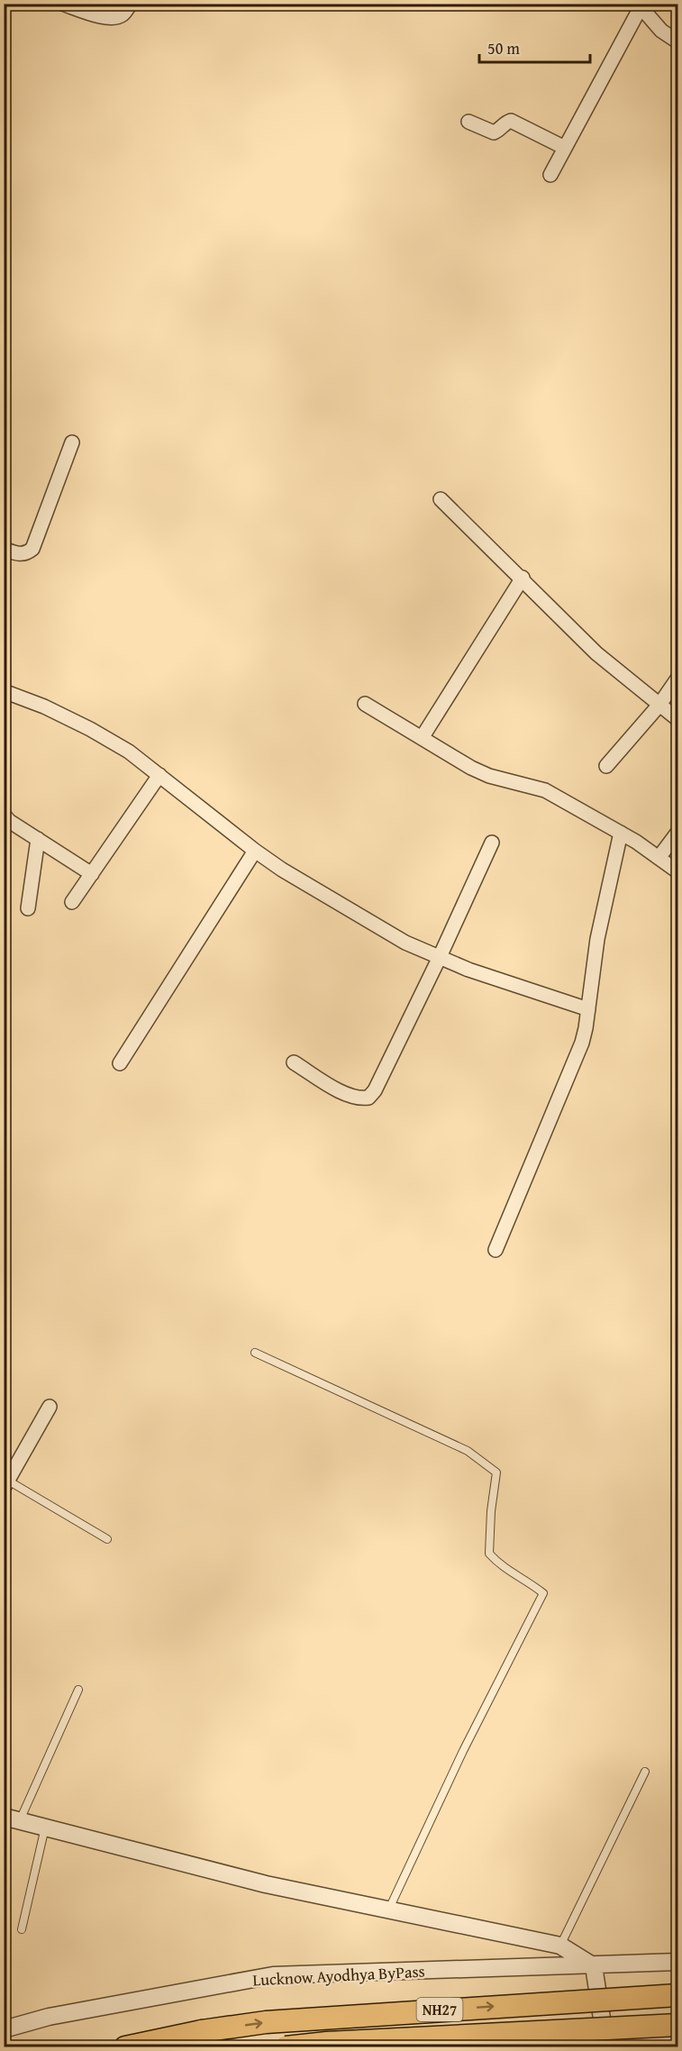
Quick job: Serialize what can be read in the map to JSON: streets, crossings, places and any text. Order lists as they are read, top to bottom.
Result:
{
  "streets": {
    "highway": ["NH27"],
    "street": ["Lucknow Ayodhya ByPass"]
  },
  "scale_bar": "50 m"
}
